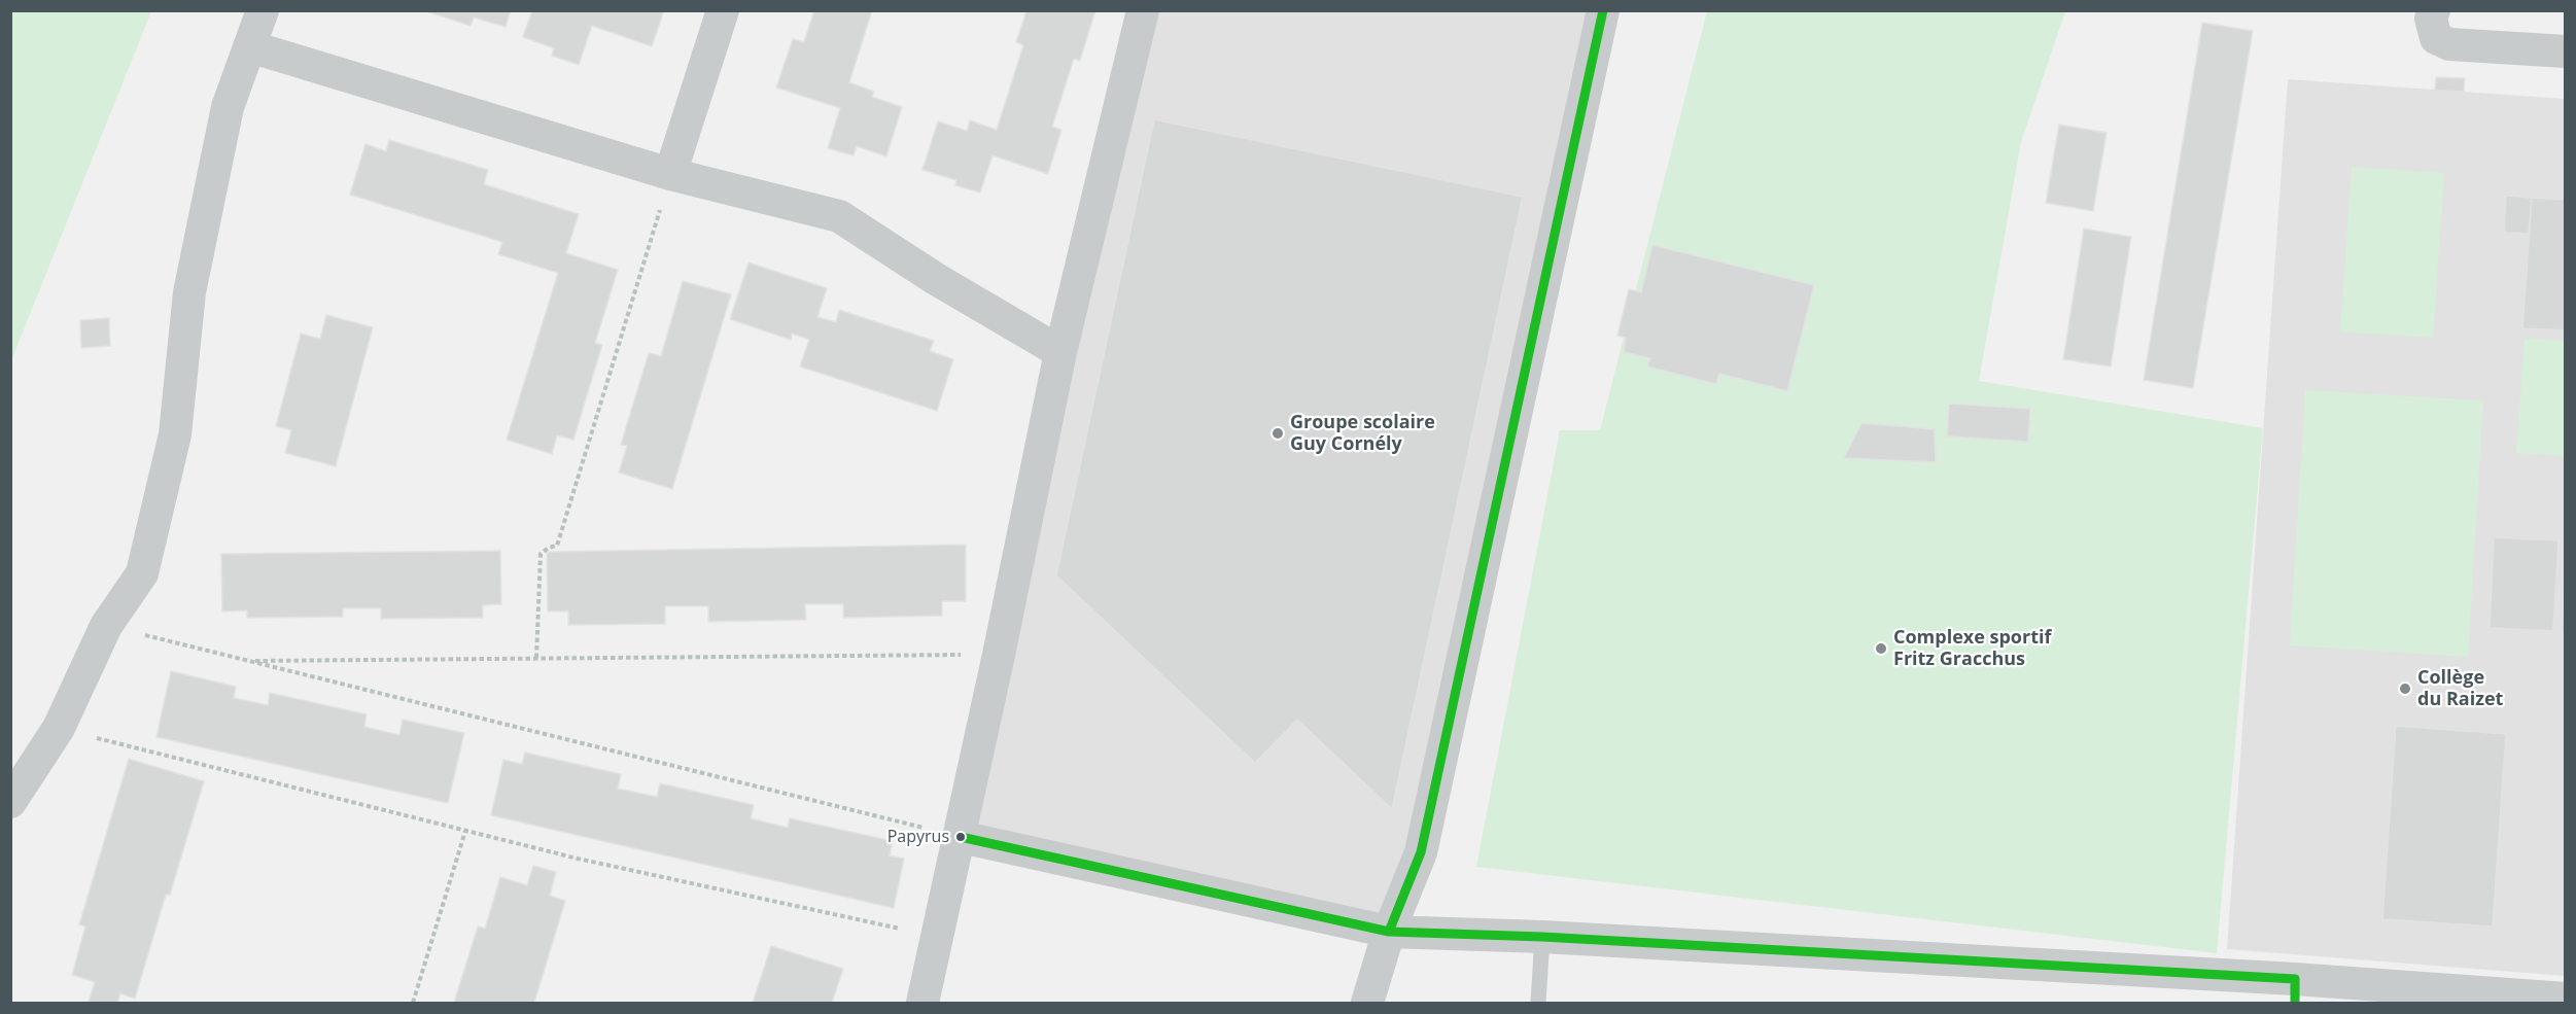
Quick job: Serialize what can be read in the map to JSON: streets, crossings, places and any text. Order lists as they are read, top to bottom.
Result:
{
  "places": [
    "Groupe scolaire Guy Cornély",
    "Complexe sportif Fritz Gracchus",
    "Collège du Raizet",
    "Papyrus"
  ]
}
